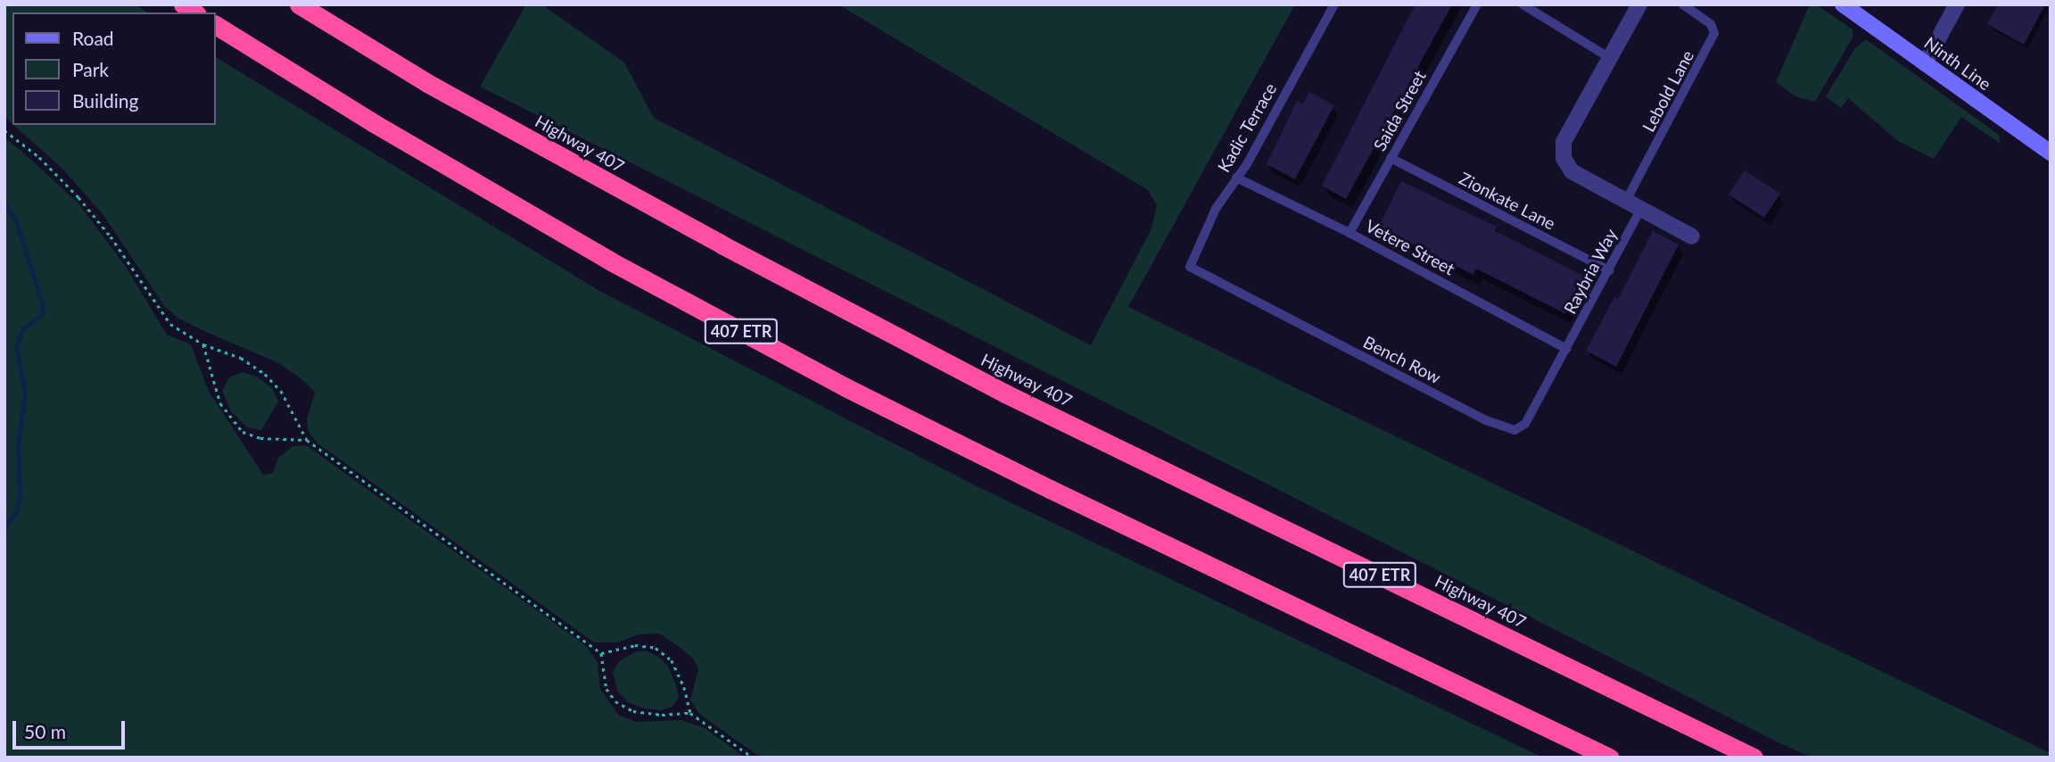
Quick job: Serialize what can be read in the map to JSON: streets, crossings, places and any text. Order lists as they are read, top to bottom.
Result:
{
  "streets": {
    "highway": ["Highway 407", "407 ETR"],
    "main road": ["Ninth Line"],
    "lane": [
      "Lebold Lane",
      "Saida Street",
      "Kadic Terrace",
      "Zionkate Lane",
      "Vetere Street",
      "Raybria Way",
      "Bench Row"
    ]
  },
  "crossings": [
    ["Saida Street", "Zionkate Lane"],
    ["Saida Street", "Vetere Street"],
    ["Kadic Terrace", "Vetere Street"],
    ["Kadic Terrace", "Bench Row"],
    ["Zionkate Lane", "Raybria Way"],
    ["Vetere Street", "Raybria Way"],
    ["Vetere Street", "Bench Row"],
    ["Raybria Way", "Bench Row"]
  ],
  "legend": ["Road", "Park", "Building"],
  "scale_bar": "50 m"
}
